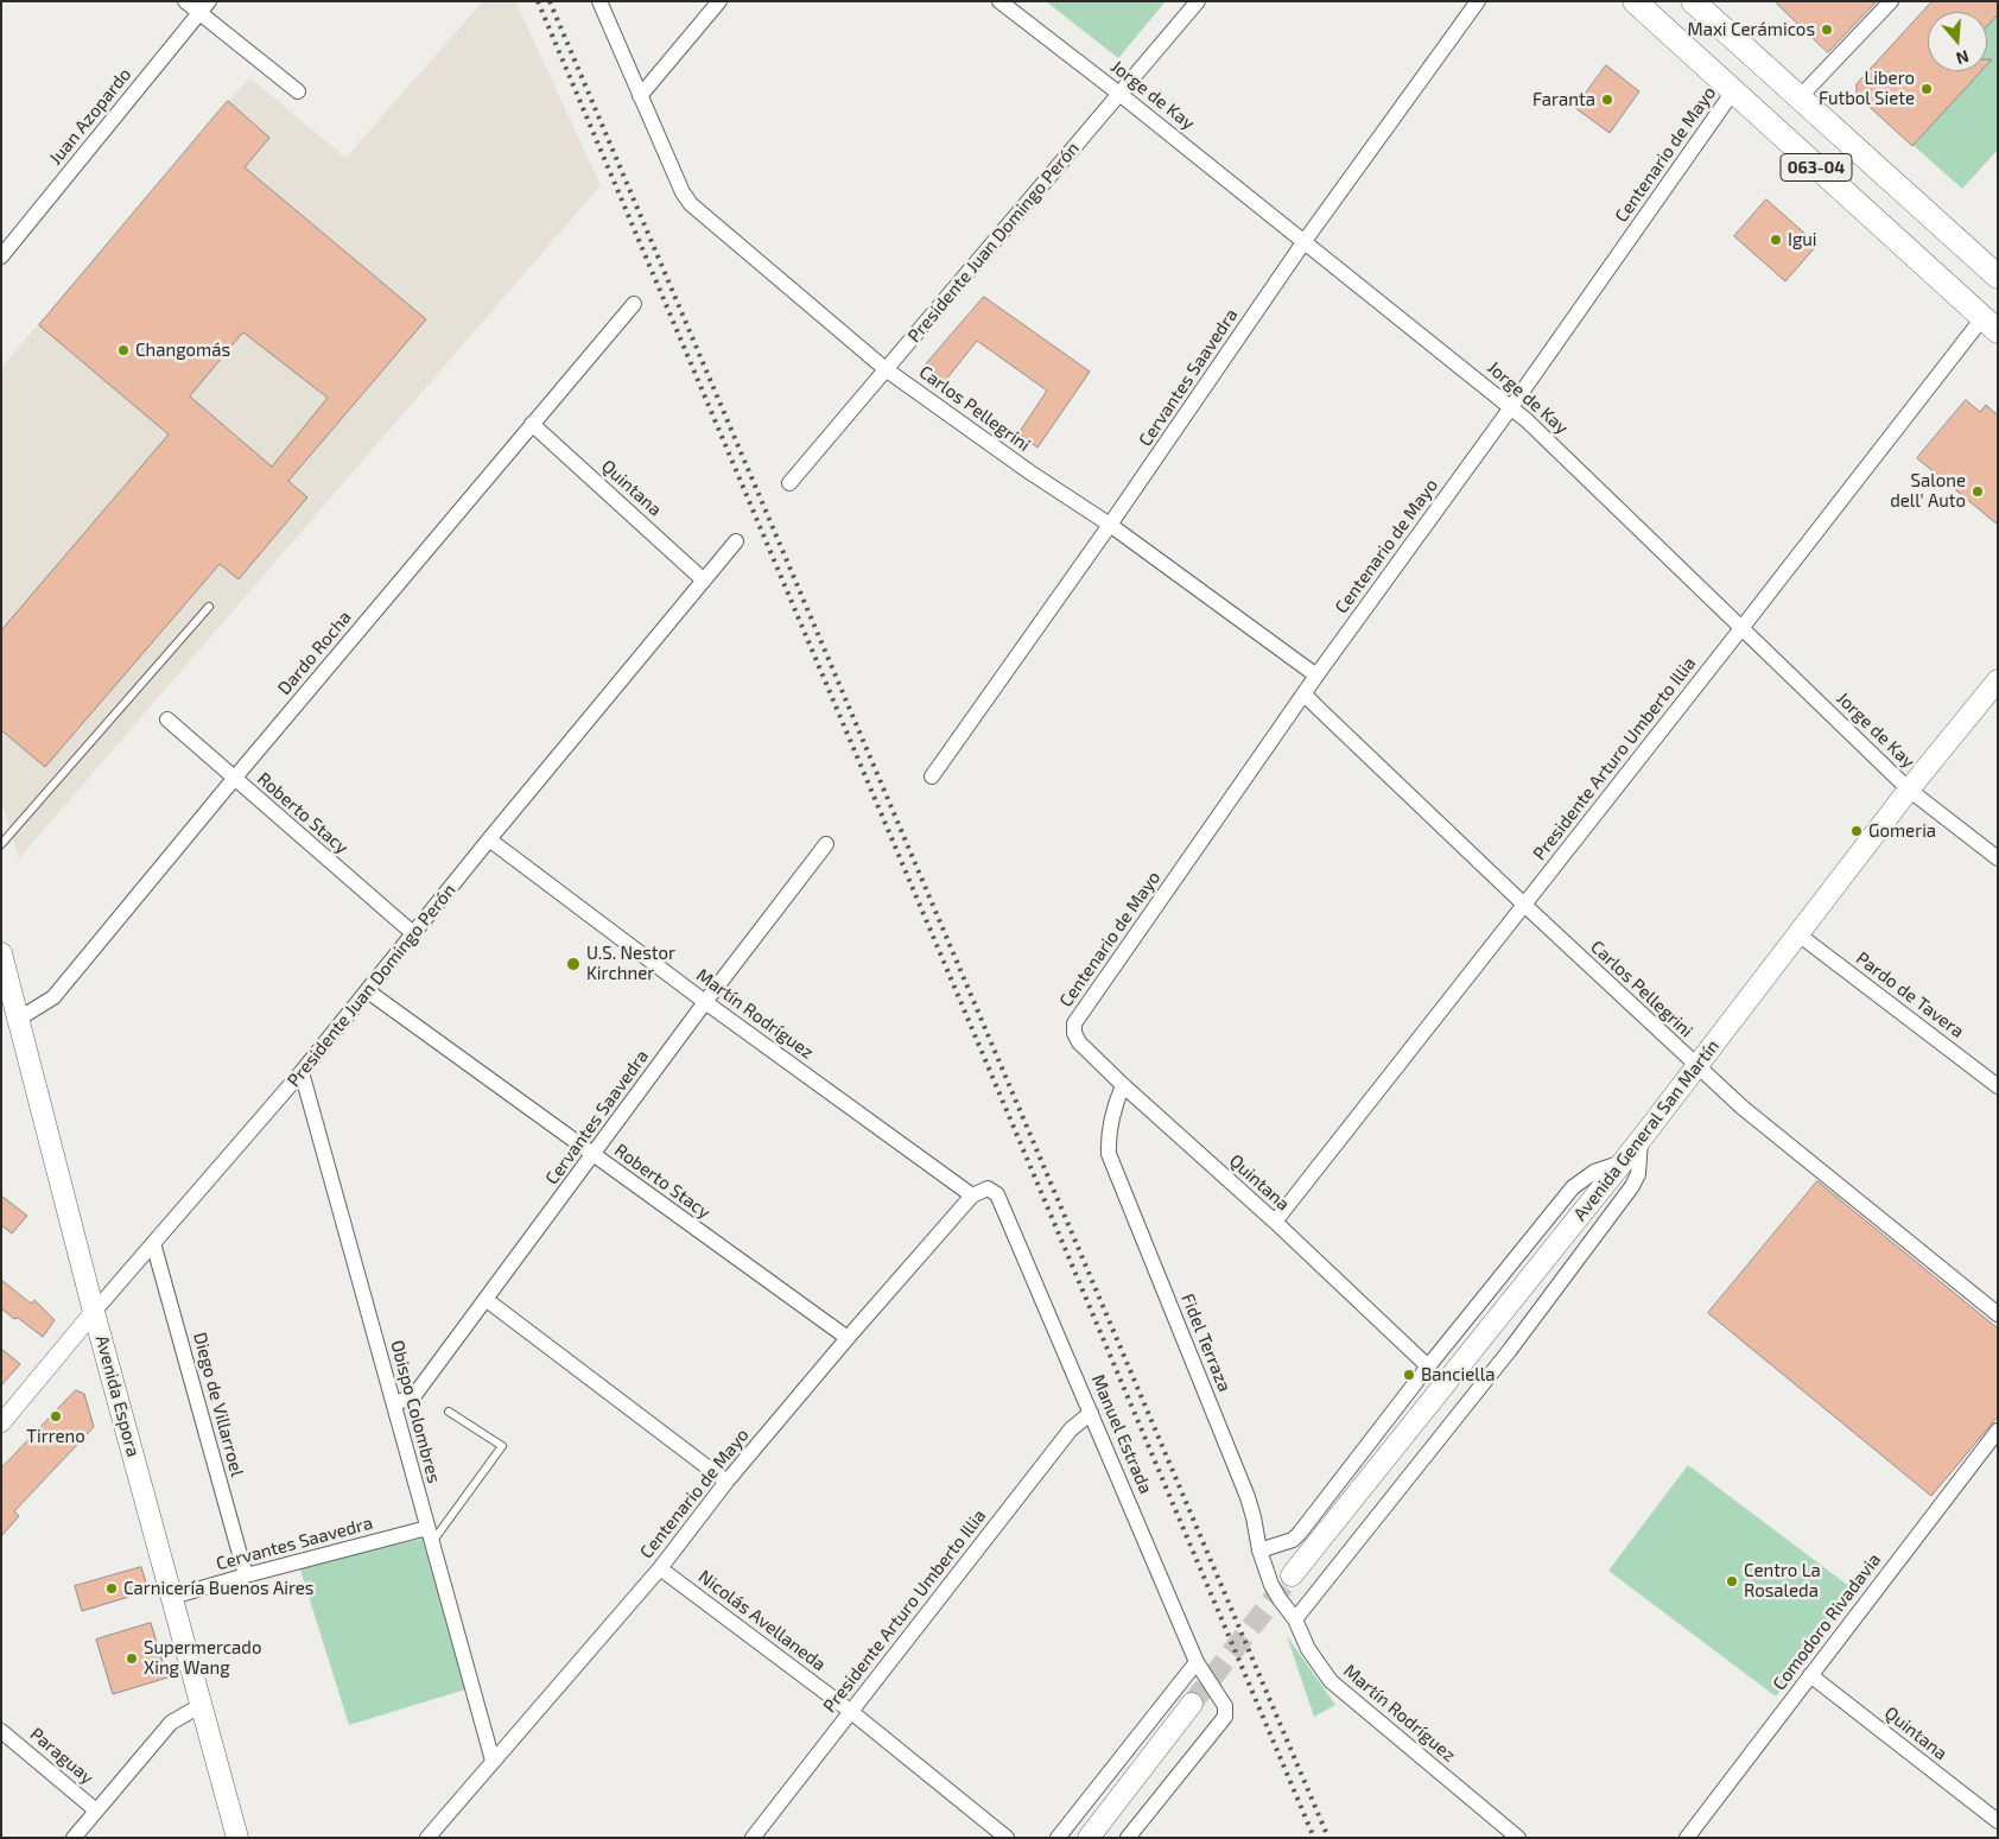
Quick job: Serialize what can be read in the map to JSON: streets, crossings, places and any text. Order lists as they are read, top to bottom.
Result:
{
  "streets": {
    "main road": ["063-04", "Avenida General San Martín", "Avenida Espora"],
    "street": [
      "Jorge de Kay",
      "Juan Azopardo",
      "Centenario de Mayo",
      "Presidente Juan Domingo Perón",
      "Cervantes Saavedra",
      "Carlos Pellegrini",
      "Quintana",
      "Dardo Rocha",
      "Presidente Arturo Umberto Illia",
      "Roberto Stacy",
      "Pardo de Tavera",
      "Martín Rodríguez",
      "Fidel Terraza",
      "Diego de Villarroel",
      "Obispo Colombres",
      "Manuel Estrada",
      "Nicolás Avellaneda",
      "Comodoro Rivadavia",
      "Paraguay"
    ]
  },
  "crossings": [
    ["Jorge de Kay", "Centenario de Mayo"],
    ["Jorge de Kay", "Presidente Juan Domingo Perón"],
    ["Jorge de Kay", "Cervantes Saavedra"],
    ["Jorge de Kay", "Presidente Arturo Umberto Illia"],
    ["Jorge de Kay", "Avenida General San Martín"],
    ["Centenario de Mayo", "063-04"],
    ["Centenario de Mayo", "Carlos Pellegrini"],
    ["Centenario de Mayo", "Quintana"],
    ["Centenario de Mayo", "Roberto Stacy"],
    ["Centenario de Mayo", "Martín Rodríguez"],
    ["Centenario de Mayo", "Obispo Colombres"],
    ["Centenario de Mayo", "Manuel Estrada"],
    ["Centenario de Mayo", "Nicolás Avellaneda"],
    ["063-04", "Presidente Arturo Umberto Illia"],
    ["Presidente Juan Domingo Perón", "Carlos Pellegrini"],
    ["Presidente Juan Domingo Perón", "Quintana"],
    ["Presidente Juan Domingo Perón", "Roberto Stacy"],
    ["Presidente Juan Domingo Perón", "Martín Rodríguez"],
    ["Presidente Juan Domingo Perón", "Avenida Espora"],
    ["Presidente Juan Domingo Perón", "Diego de Villarroel"],
    ["Presidente Juan Domingo Perón", "Obispo Colombres"],
    ["Cervantes Saavedra", "Carlos Pellegrini"],
    ["Cervantes Saavedra", "Roberto Stacy"],
    ["Cervantes Saavedra", "Martín Rodríguez"],
    ["Cervantes Saavedra", "Avenida Espora"],
    ["Cervantes Saavedra", "Diego de Villarroel"],
    ["Cervantes Saavedra", "Obispo Colombres"],
    ["Carlos Pellegrini", "Presidente Arturo Umberto Illia"],
    ["Carlos Pellegrini", "Avenida General San Martín"],
    ["Quintana", "Dardo Rocha"],
    ["Quintana", "Presidente Arturo Umberto Illia"],
    ["Quintana", "Fidel Terraza"],
    ["Quintana", "Comodoro Rivadavia"],
    ["Dardo Rocha", "Roberto Stacy"],
    ["Dardo Rocha", "Avenida Espora"],
    ["Presidente Arturo Umberto Illia", "Manuel Estrada"],
    ["Presidente Arturo Umberto Illia", "Nicolás Avellaneda"],
    ["Pardo de Tavera", "Avenida General San Martín"],
    ["Martín Rodríguez", "Fidel Terraza"],
    ["Martín Rodríguez", "Manuel Estrada"]
  ],
  "places": [
    "Maxi Cerámicos",
    "Libero Futbol Siete",
    "Faranta",
    "Igui",
    "Changomás",
    "Salone dell' Auto",
    "Gomeria",
    "U.S. Nestor Kirchner",
    "Banciella",
    "Tirreno",
    "Centro La Rosaleda",
    "Carnicería Buenos Aires",
    "Supermercado Xing Wang"
  ],
  "north": "bottom"
}
